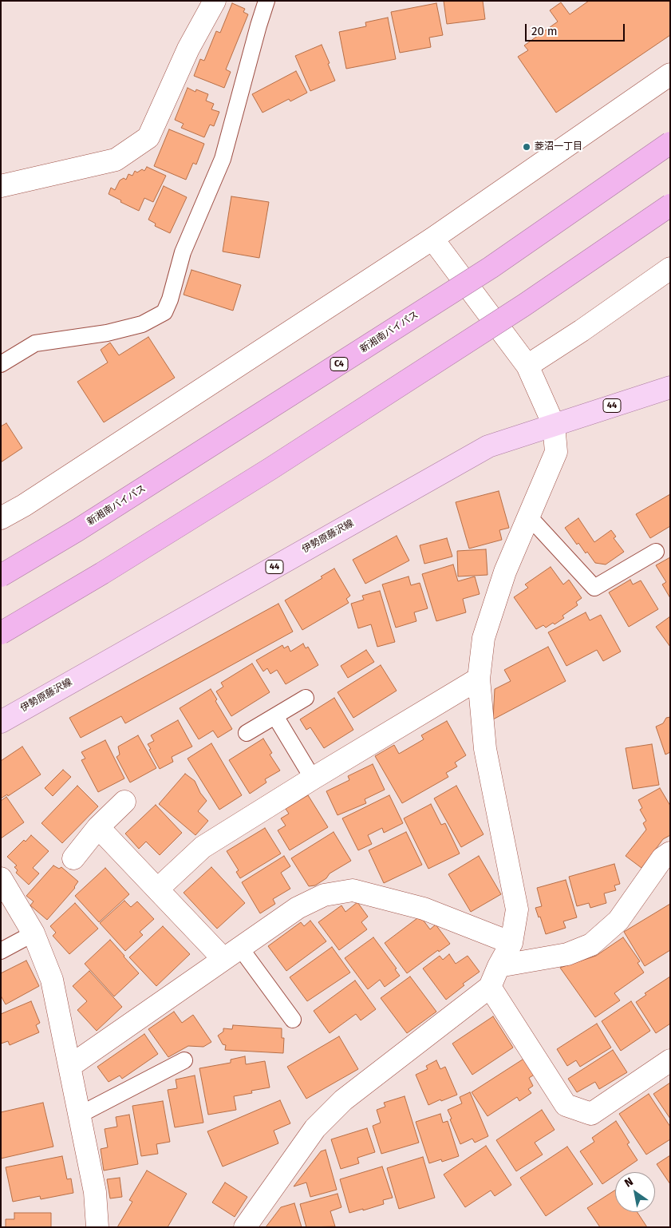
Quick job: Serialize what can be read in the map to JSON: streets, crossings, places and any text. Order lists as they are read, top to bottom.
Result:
{
  "streets": {
    "highway": ["新湘南バイパス", "C4"],
    "main road": ["44", "伊勢原藤沢線"]
  },
  "places": ["菱沼一丁目"],
  "scale_bar": "20 m",
  "north": "top left"
}
